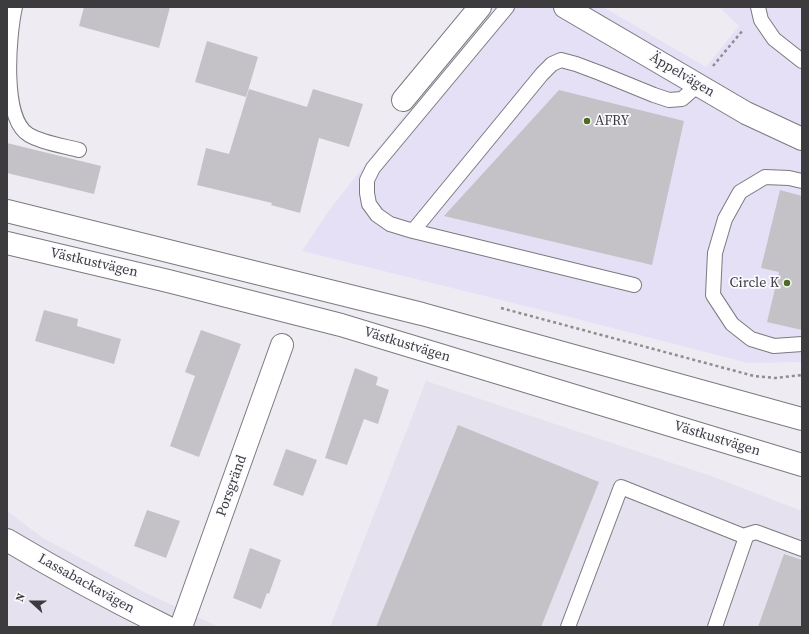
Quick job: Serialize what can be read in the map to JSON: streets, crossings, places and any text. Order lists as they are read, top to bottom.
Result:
{
  "streets": {
    "main road": [
      "Äppelvägen",
      "Västkustvägen",
      "Porsgränd",
      "Lassabackavägen"
    ]
  },
  "places": ["AFRY", "Circle K"],
  "north": "left"
}
